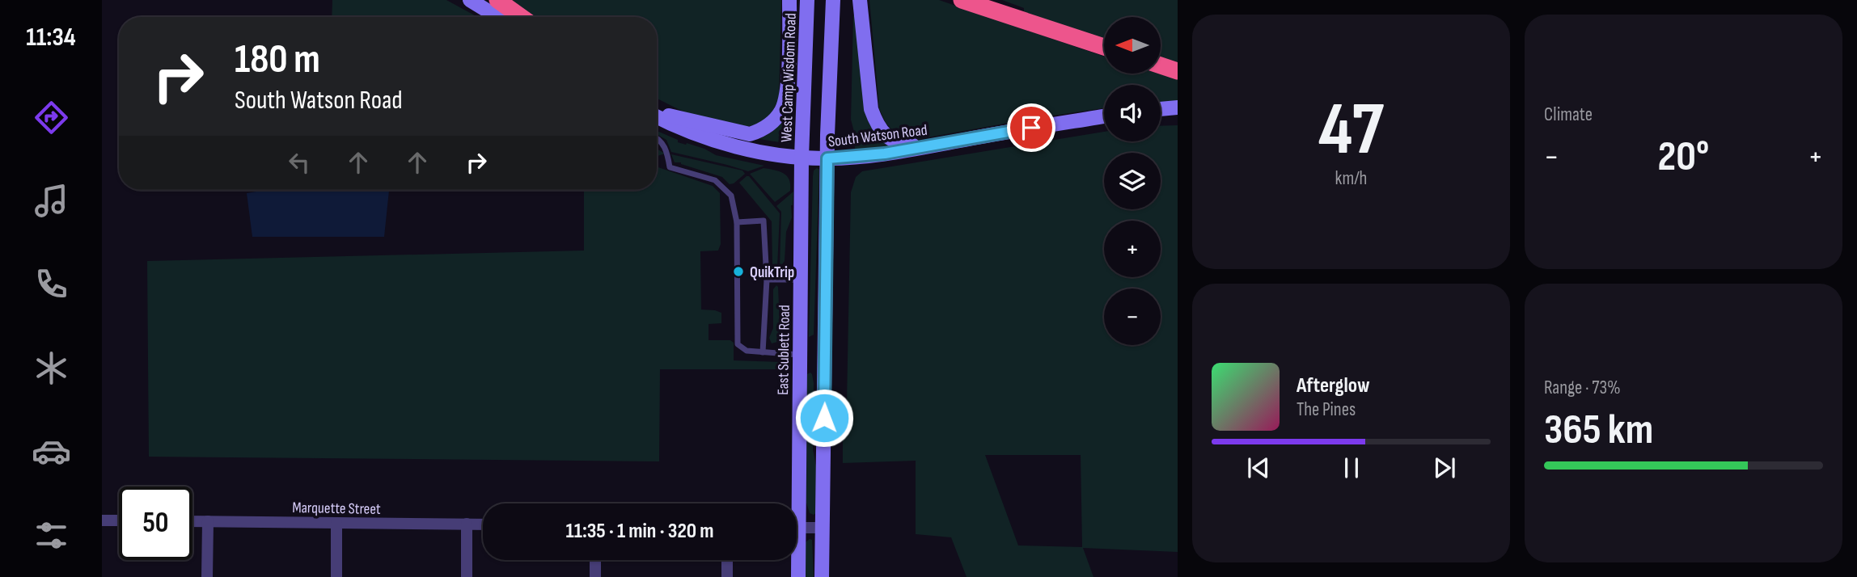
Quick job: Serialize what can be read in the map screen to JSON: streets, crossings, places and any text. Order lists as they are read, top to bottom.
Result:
{
  "streets": {
    "main road": ["West Camp Wisdom Road", "South Watson Road", "East Sublett Road"],
    "street": ["Marquette Street"]
  },
  "crossings": [
    ["West Camp Wisdom Road", "South Watson Road"],
    ["West Camp Wisdom Road", "East Sublett Road"],
    ["South Watson Road", "East Sublett Road"]
  ],
  "places": ["QuikTrip"],
  "north": "left",
  "page": {
    "tabs": "11:34",
    "tile": [
      ["47", "km/h"],
      "Climate",
      ["Range · 73%", "365 km"]
    ],
    "map_buttons": ["+", "−"],
    "turn": ["180 m", "South Watson Road"],
    "heat": ["−", "20°", "+"],
    "song": ["Afterglow", "The Pines"],
    "limit": "50",
    "trip": "11:35 · 1 min · 320 m"
  }
}
